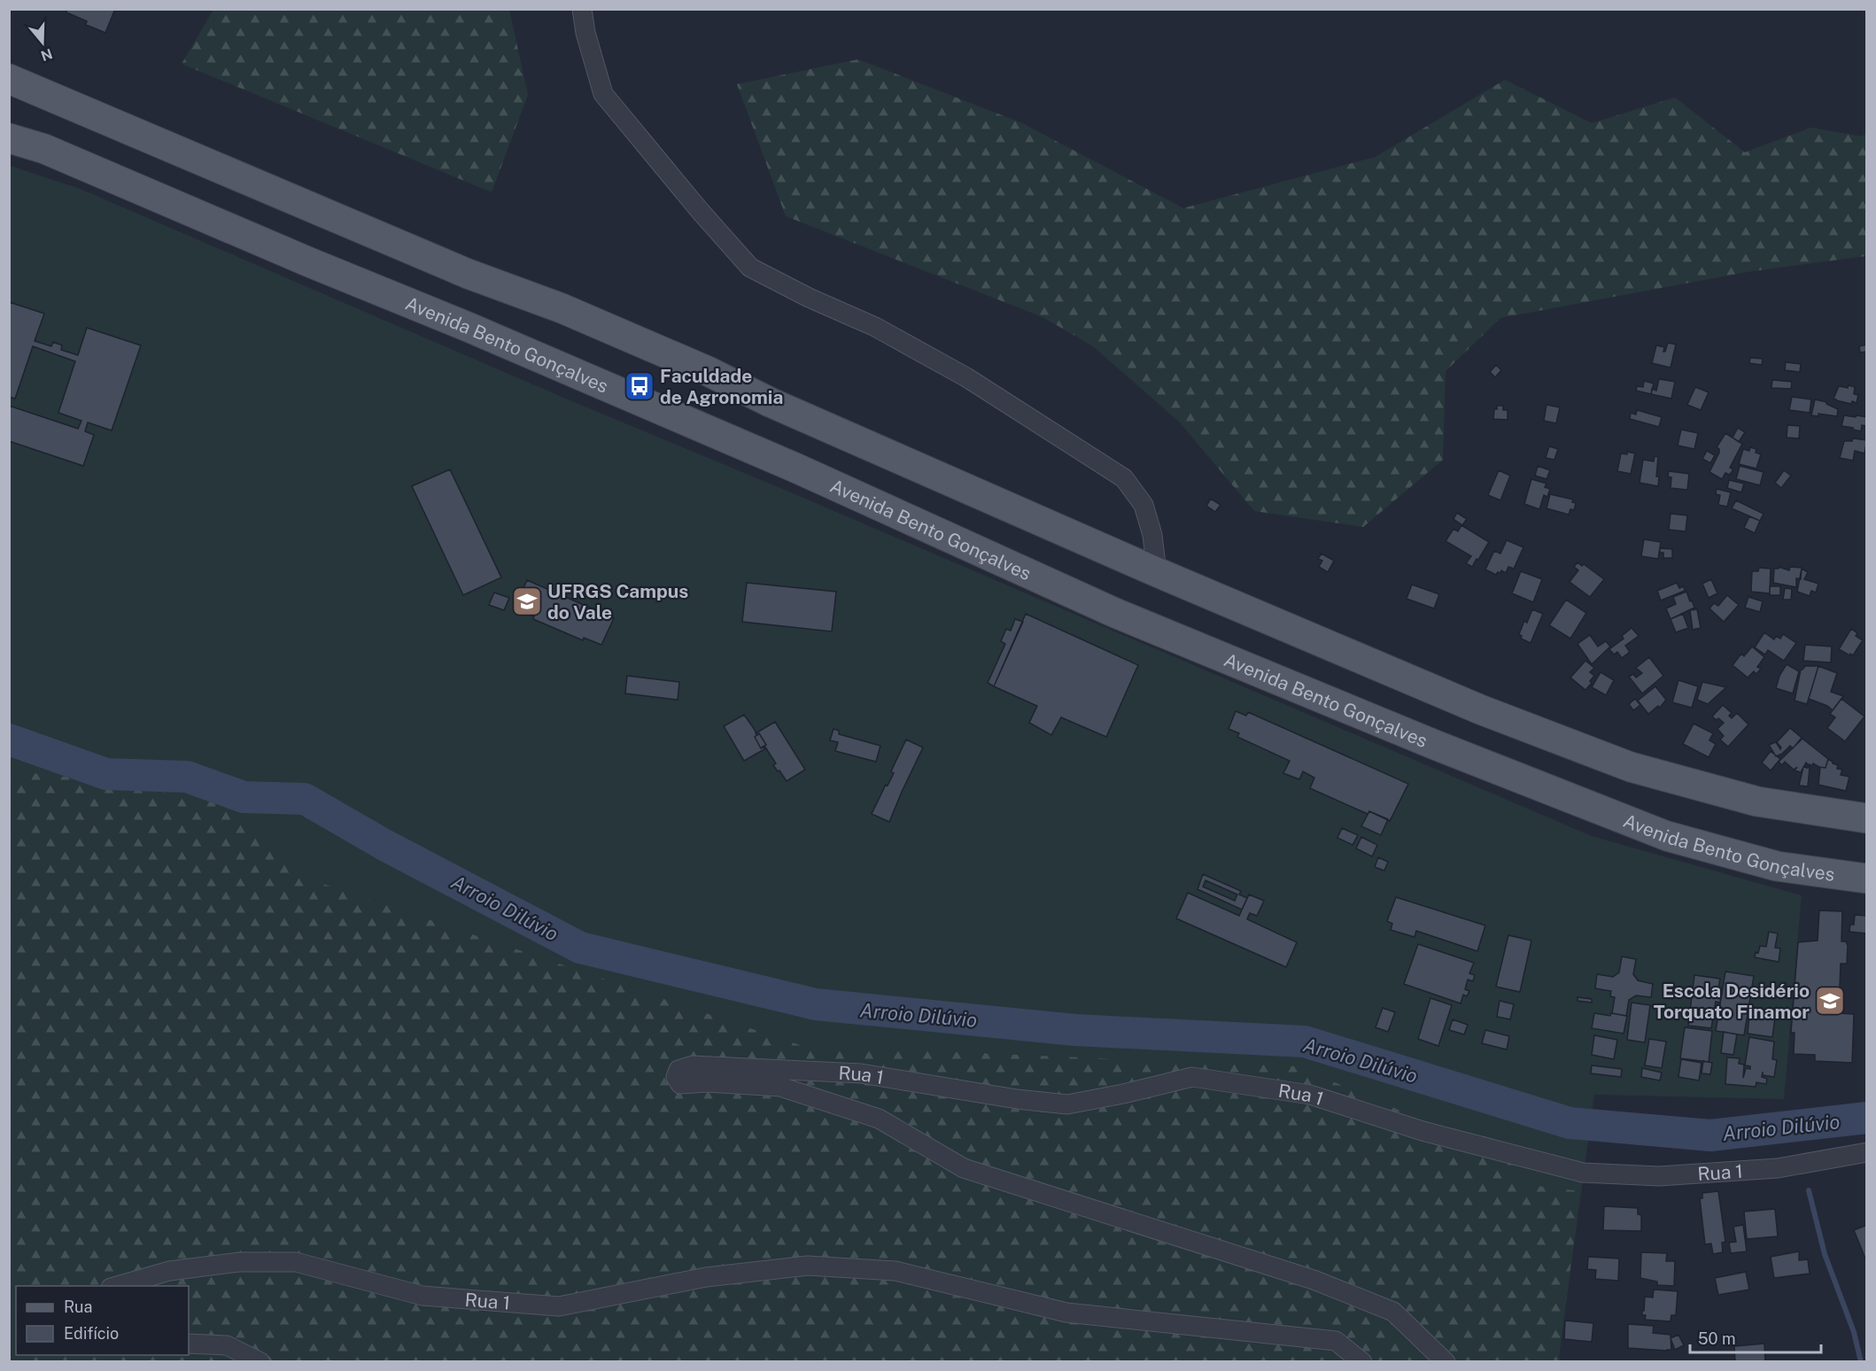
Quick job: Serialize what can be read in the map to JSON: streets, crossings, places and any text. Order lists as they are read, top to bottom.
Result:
{
  "streets": {
    "main road": ["Avenida Bento Gonçalves"],
    "street": ["Rua 1"]
  },
  "water": ["Arroio Dilúvio"],
  "places": {
    "bus stop": ["Faculdade de Agronomia"],
    "school or university": ["UFRGS Campus do Vale", "Escola Desidério Torquato Finamor"]
  },
  "legend": ["Rua", "Edifício"],
  "scale_bar": "50 m",
  "north": "bottom"
}
